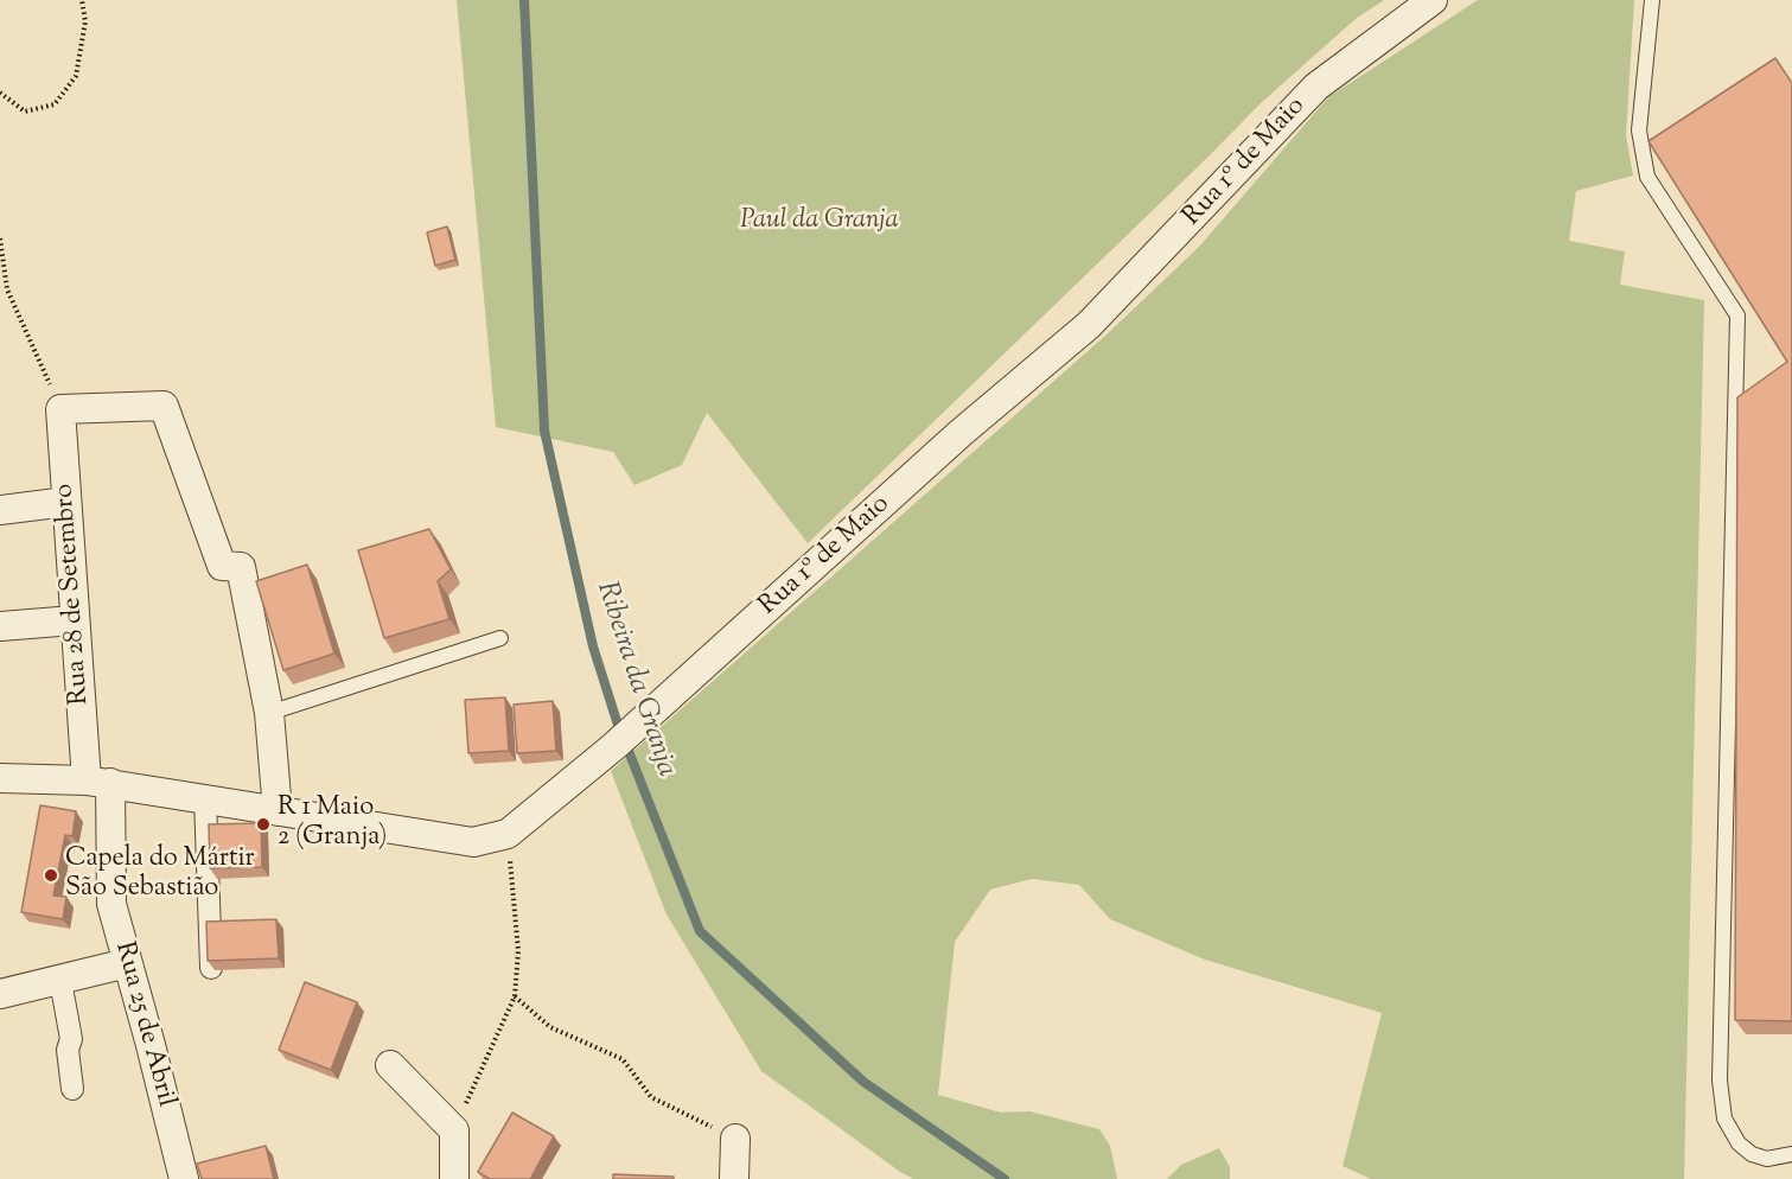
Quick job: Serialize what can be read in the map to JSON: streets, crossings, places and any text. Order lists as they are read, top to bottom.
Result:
{
  "streets": {
    "street": ["Rua 1º de Maio", "Rua 28 de Setembro", "Rua 25 de Abril"]
  },
  "crossings": [
    ["Rua 1º de Maio", "Rua 28 de Setembro"],
    ["Rua 1º de Maio", "Rua 25 de Abril"],
    ["Rua 28 de Setembro", "Rua 25 de Abril"]
  ],
  "water": ["Ribeira da Granja"],
  "parks": ["Paul da Granja"],
  "places": ["R 1 Maio 2 (Granja)", "Capela do Mártir São Sebastião"]
}
